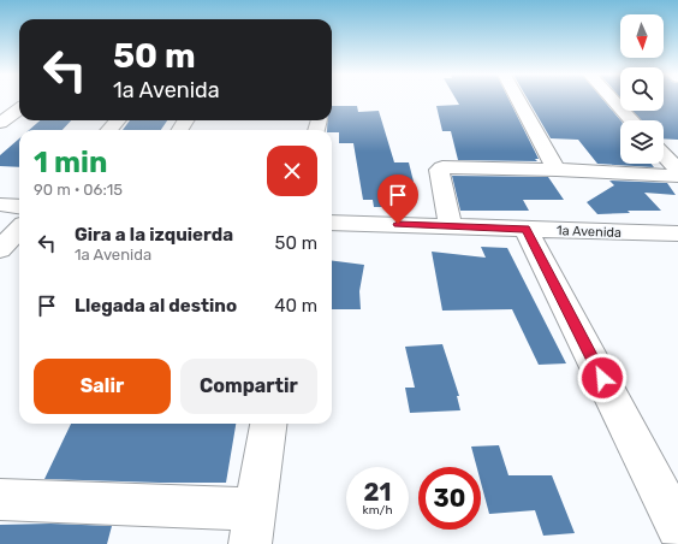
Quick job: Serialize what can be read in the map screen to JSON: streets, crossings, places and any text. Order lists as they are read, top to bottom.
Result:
{
  "streets": {
    "street": ["1a Avenida"]
  },
  "north": "bottom",
  "page": {
    "turn": ["50 m", "1a Avenida"],
    "heading": ["1 min", "90 m · 06:15"],
    "list": [
      {
        "name": "Gira a la izquierda",
        "note": "1a Avenida",
        "value": "50 m"
      },
      {
        "name": "Llegada al destino",
        "value": "40 m"
      }
    ],
    "buttons": ["Salir", "Compartir"],
    "speed": "21 km/h",
    "limit": "30"
  }
}
